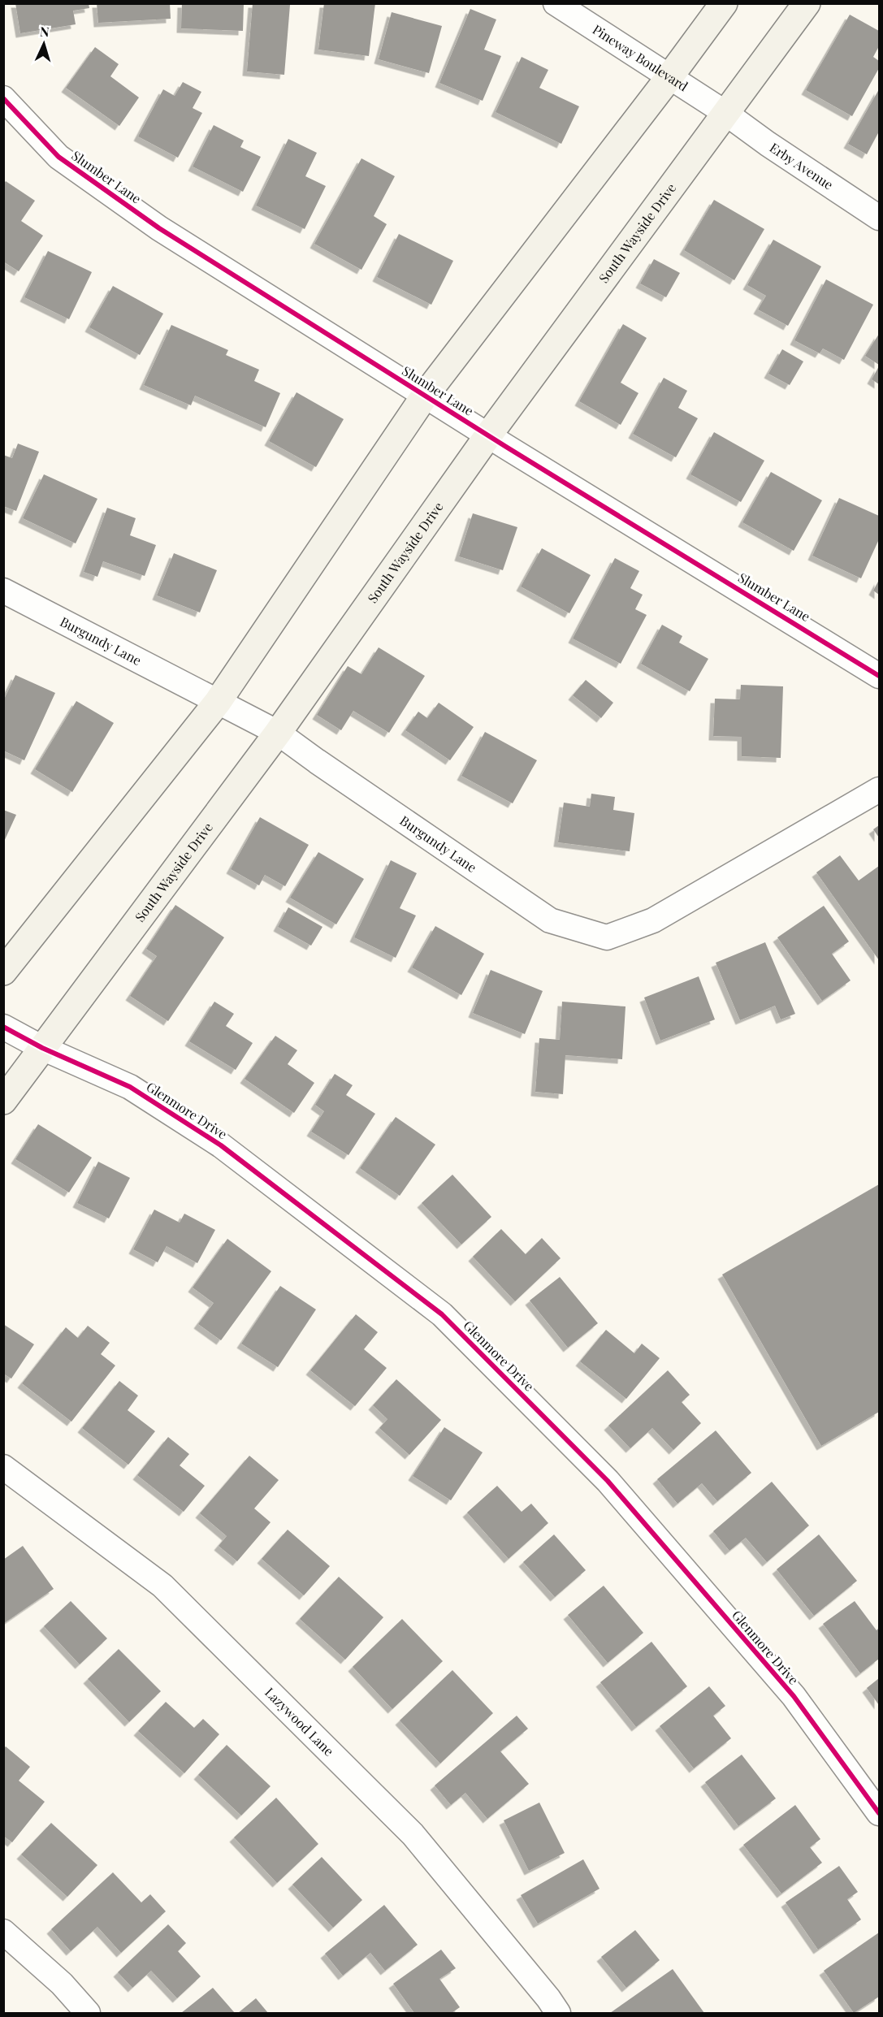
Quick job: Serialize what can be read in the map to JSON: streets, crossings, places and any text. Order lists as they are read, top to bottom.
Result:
{
  "streets": {
    "main road": ["South Wayside Drive"],
    "street": [
      "Pineway Boulevard",
      "Erby Avenue",
      "Slumber Lane",
      "Burgundy Lane",
      "Glenmore Drive",
      "Lazywood Lane"
    ]
  },
  "crossings": [
    ["Pineway Boulevard", "Erby Avenue"],
    ["Pineway Boulevard", "South Wayside Drive"],
    ["Erby Avenue", "South Wayside Drive"],
    ["Slumber Lane", "South Wayside Drive"],
    ["South Wayside Drive", "Burgundy Lane"],
    ["South Wayside Drive", "Glenmore Drive"]
  ],
  "north": "top"
}
